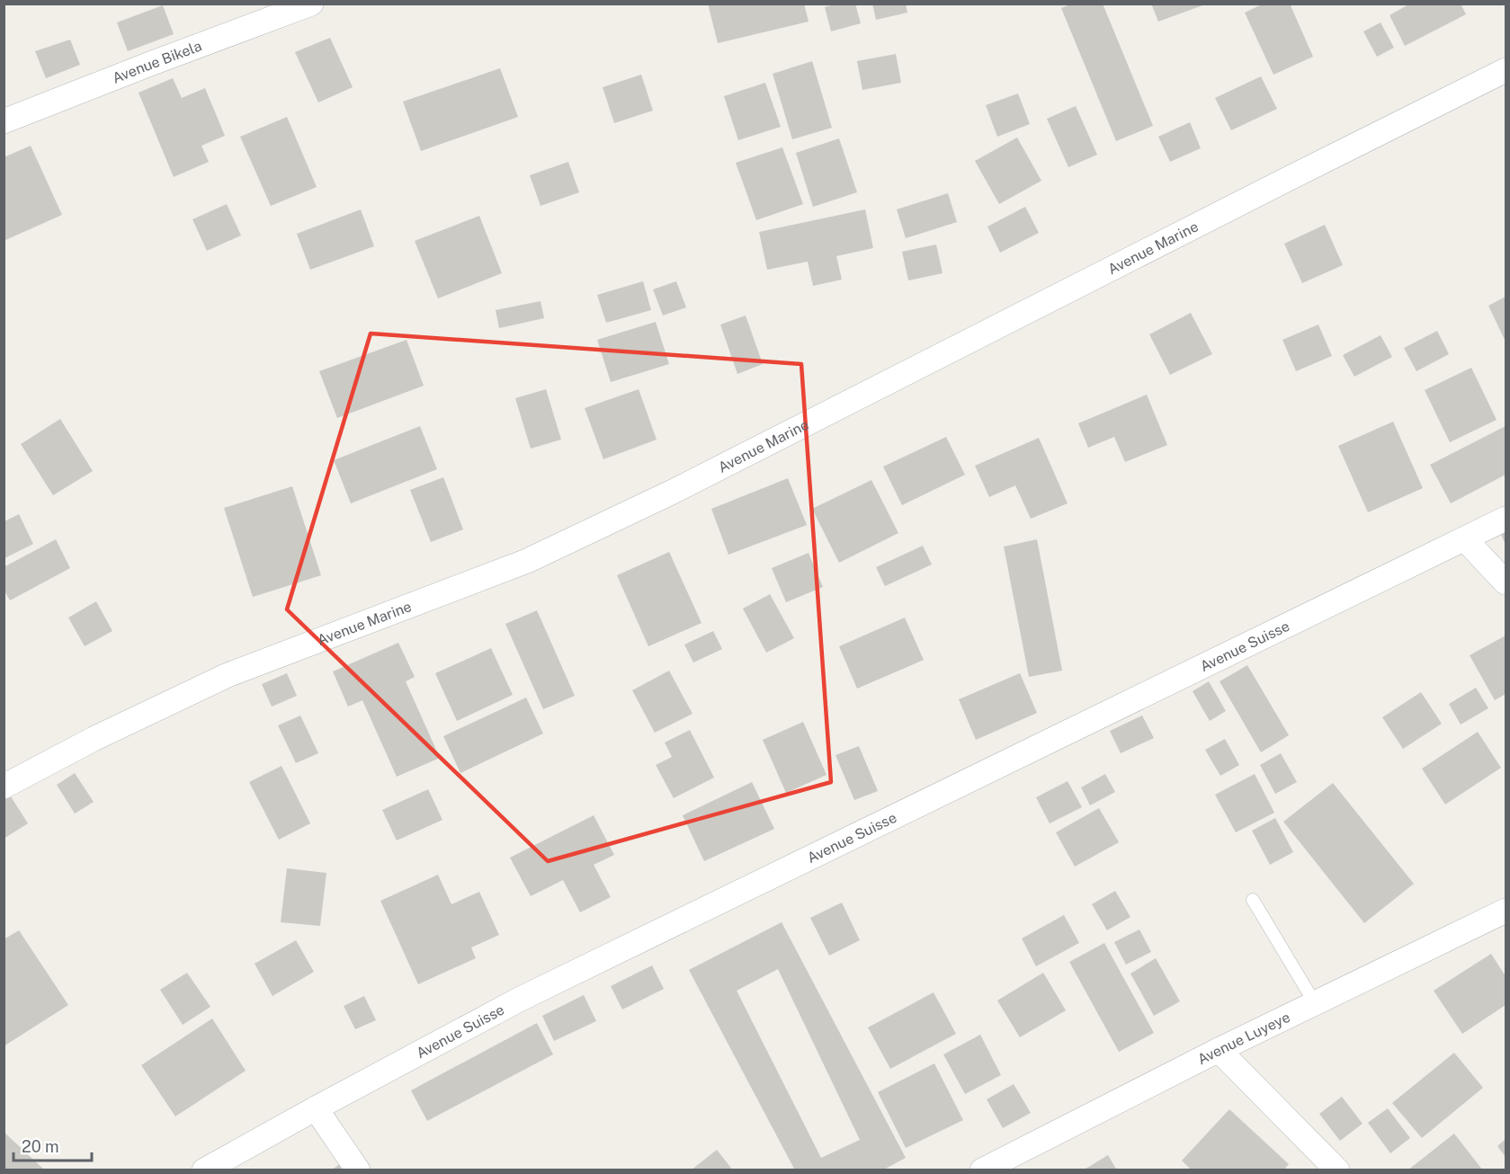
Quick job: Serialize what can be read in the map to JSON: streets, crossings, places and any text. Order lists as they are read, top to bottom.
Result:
{
  "streets": {
    "street": [
      "Avenue Bikela",
      "Avenue Marine",
      "Avenue Suisse",
      "Avenue Luyeye"
    ]
  },
  "scale_bar": "20 m"
}
